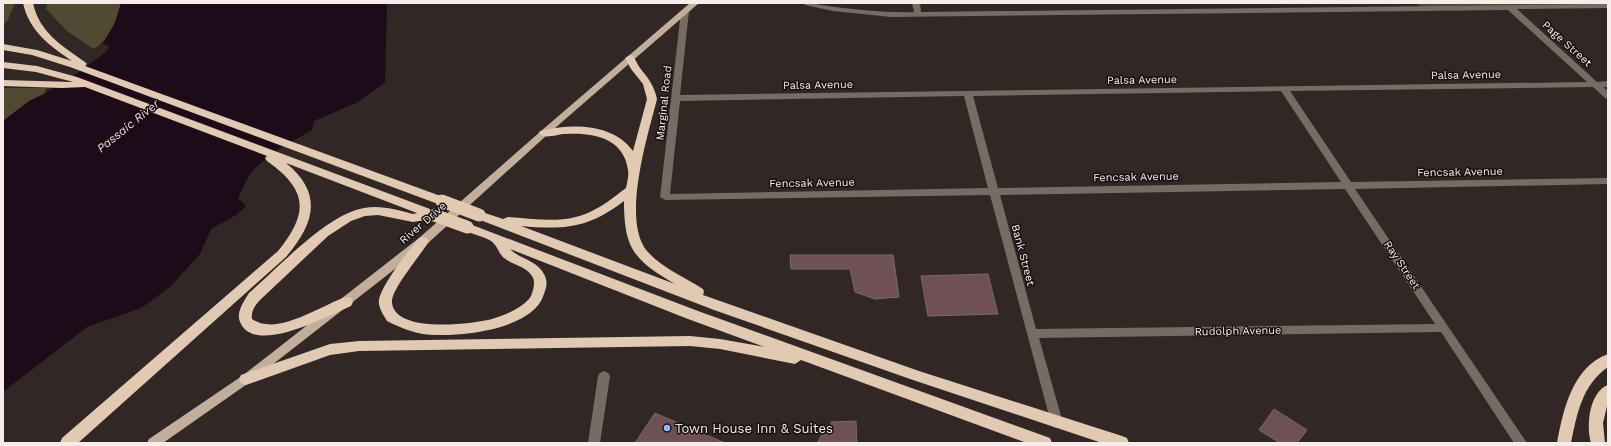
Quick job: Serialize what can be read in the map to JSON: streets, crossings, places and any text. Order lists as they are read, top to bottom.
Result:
{
  "streets": {
    "main road": ["River Drive"],
    "street": [
      "Page Street",
      "Palsa Avenue",
      "Marginal Road",
      "Fencsak Avenue",
      "Bank Street",
      "Ray Street",
      "Rudolph Avenue"
    ]
  },
  "crossings": [
    ["Page Street", "Palsa Avenue"],
    ["Palsa Avenue", "Marginal Road"],
    ["Palsa Avenue", "Bank Street"],
    ["Palsa Avenue", "Ray Street"],
    ["Marginal Road", "Fencsak Avenue"],
    ["Marginal Road", "River Drive"],
    ["Fencsak Avenue", "Bank Street"],
    ["Fencsak Avenue", "Ray Street"],
    ["Bank Street", "Rudolph Avenue"],
    ["Ray Street", "Rudolph Avenue"]
  ],
  "water": ["Passaic River"],
  "places": ["Town House Inn & Suites"]
}
